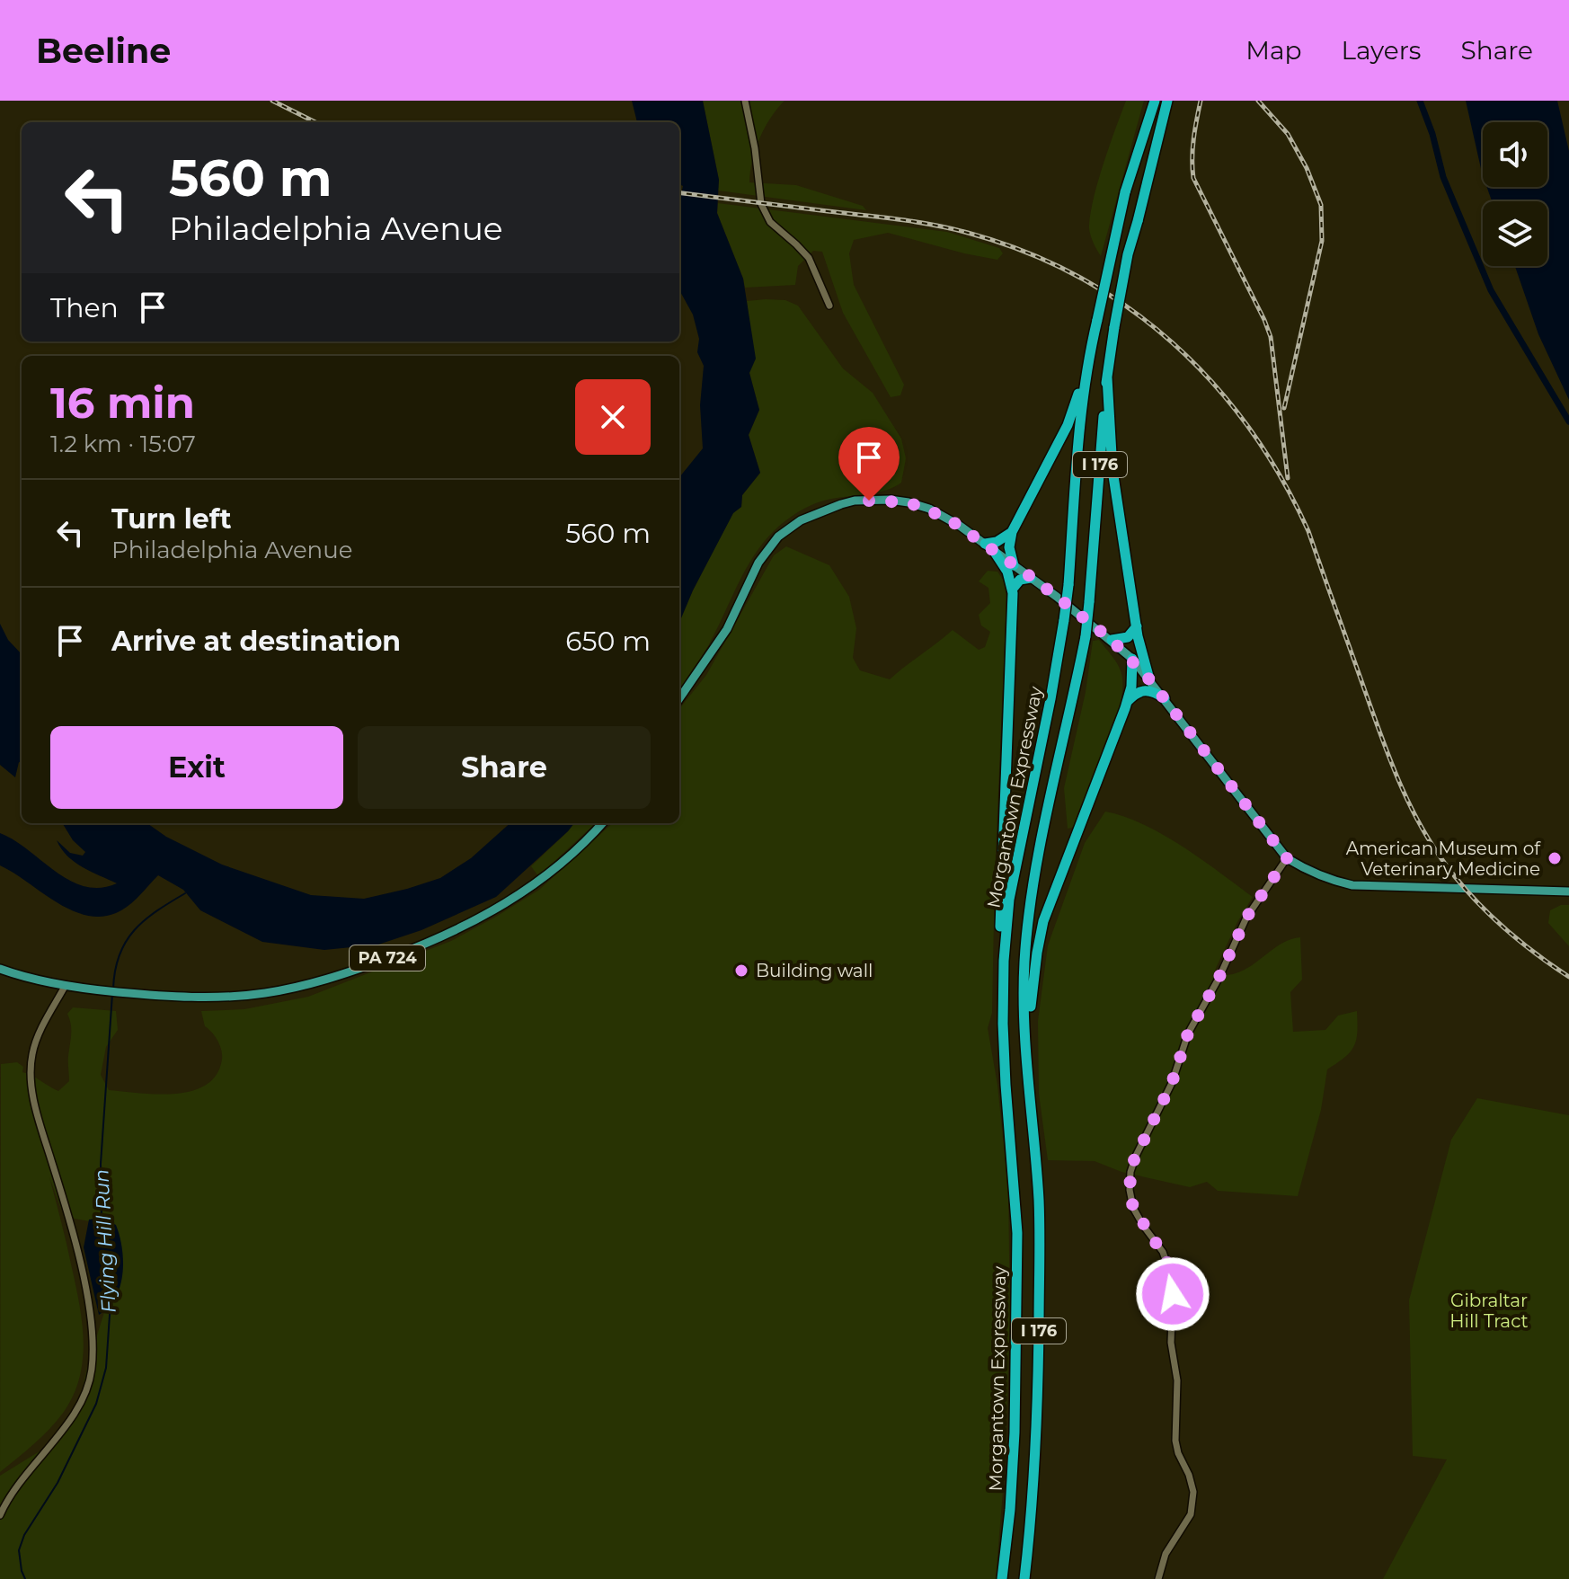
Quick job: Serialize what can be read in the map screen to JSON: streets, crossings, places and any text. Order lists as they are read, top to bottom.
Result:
{
  "streets": {
    "highway": ["I 176", "Morgantown Expressway"],
    "main road": ["PA 724"]
  },
  "water": ["Flying Hill Run"],
  "parks": ["Gibraltar Hill Tract"],
  "places": ["American Museum of Veterinary Medicine", "Building wall"],
  "page": {
    "header": "Beeline",
    "nav": ["Map", "Layers", "Share"],
    "turn": ["560 m", "Philadelphia Avenue"],
    "then": "Then",
    "heading": ["16 min", "1.2 km · 15:07"],
    "list": [
      {
        "name": "Turn left",
        "note": "Philadelphia Avenue",
        "value": "560 m"
      },
      {
        "name": "Arrive at destination",
        "value": "650 m"
      }
    ],
    "buttons": ["Exit", "Share"]
  }
}
